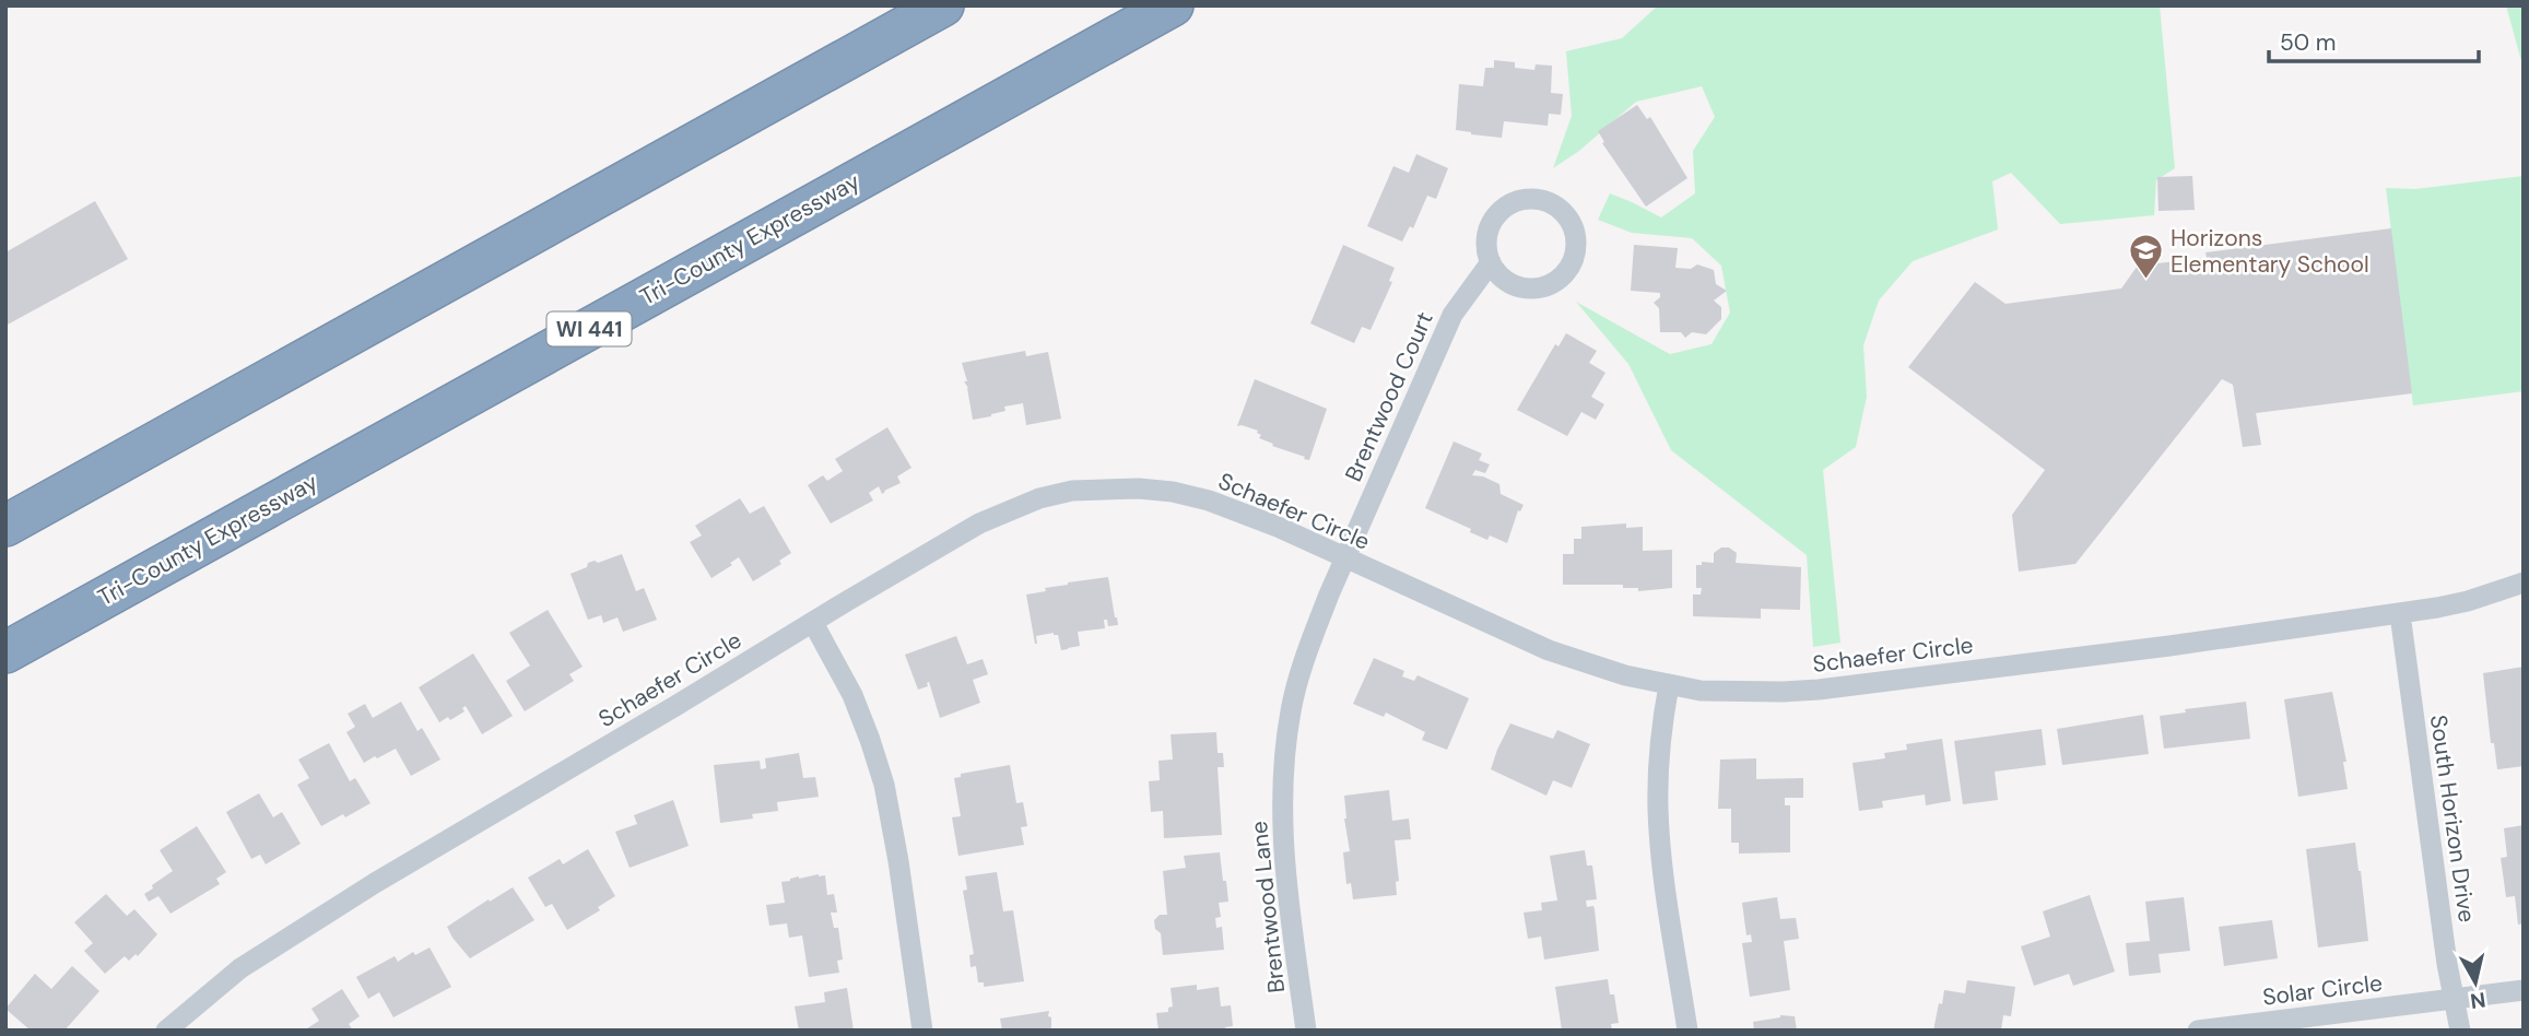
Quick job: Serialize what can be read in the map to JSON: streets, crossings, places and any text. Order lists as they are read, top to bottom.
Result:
{
  "streets": {
    "highway": ["Tri-County Expressway", "WI 441"],
    "street": [
      "Brentwood Court",
      "Schaefer Circle",
      "South Horizon Drive",
      "Brentwood Lane",
      "Solar Circle"
    ]
  },
  "crossings": [
    ["Brentwood Court", "Schaefer Circle"],
    ["Brentwood Court", "Brentwood Lane"],
    ["Schaefer Circle", "South Horizon Drive"],
    ["Schaefer Circle", "Brentwood Lane"],
    ["South Horizon Drive", "Solar Circle"]
  ],
  "places": {
    "school or university": ["Horizons Elementary School"]
  },
  "scale_bar": "50 m",
  "north": "bottom"
}
